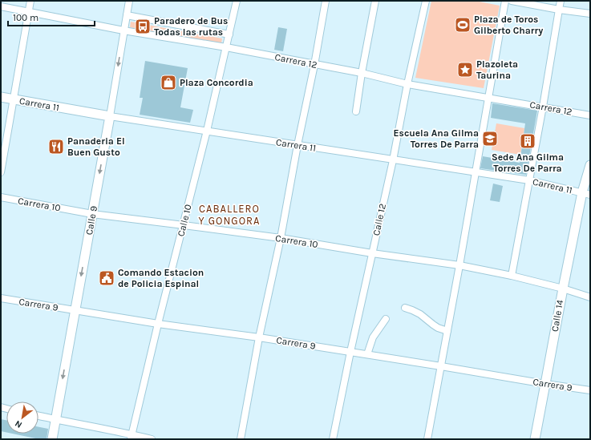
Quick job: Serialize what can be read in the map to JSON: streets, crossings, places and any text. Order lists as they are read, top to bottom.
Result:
{
  "streets": {
    "street": [
      "Carrera 12",
      "Carrera 11",
      "Carrera 10",
      "Calle 12",
      "Calle 9",
      "Calle 10",
      "Carrera 9",
      "Calle 14"
    ]
  },
  "crossings": [
    ["Carrera 12", "Calle 12"],
    ["Carrera 12", "Calle 9"],
    ["Carrera 12", "Calle 10"],
    ["Carrera 11", "Calle 12"],
    ["Carrera 11", "Calle 9"],
    ["Carrera 11", "Calle 10"],
    ["Carrera 11", "Calle 14"],
    ["Carrera 10", "Calle 12"],
    ["Carrera 10", "Calle 9"],
    ["Carrera 10", "Calle 10"],
    ["Carrera 10", "Calle 14"],
    ["Calle 12", "Carrera 9"],
    ["Calle 9", "Carrera 9"],
    ["Calle 10", "Carrera 9"],
    ["Carrera 9", "Calle 14"]
  ],
  "one_way": ["Calle 9"],
  "districts": ["CABALLERO Y GONGORA"],
  "places": {
    "sports": ["Plaza de Toros Gilberto Charry"],
    "bus stop": ["Paradero de Bus Todas las rutas"],
    "place": ["Plazoleta Taurina"],
    "shop": ["Plaza Concordia"],
    "school or university": ["Escuela Ana Gilma Torres De Parra"],
    "building": ["Sede Ana Gilma Torres De Parra"],
    "restaurant": ["Panaderia El Buen Gusto"],
    "public building": ["Comando Estacion de Policia Espinal"]
  },
  "scale_bar": "100 m",
  "north": "bottom left"
}
